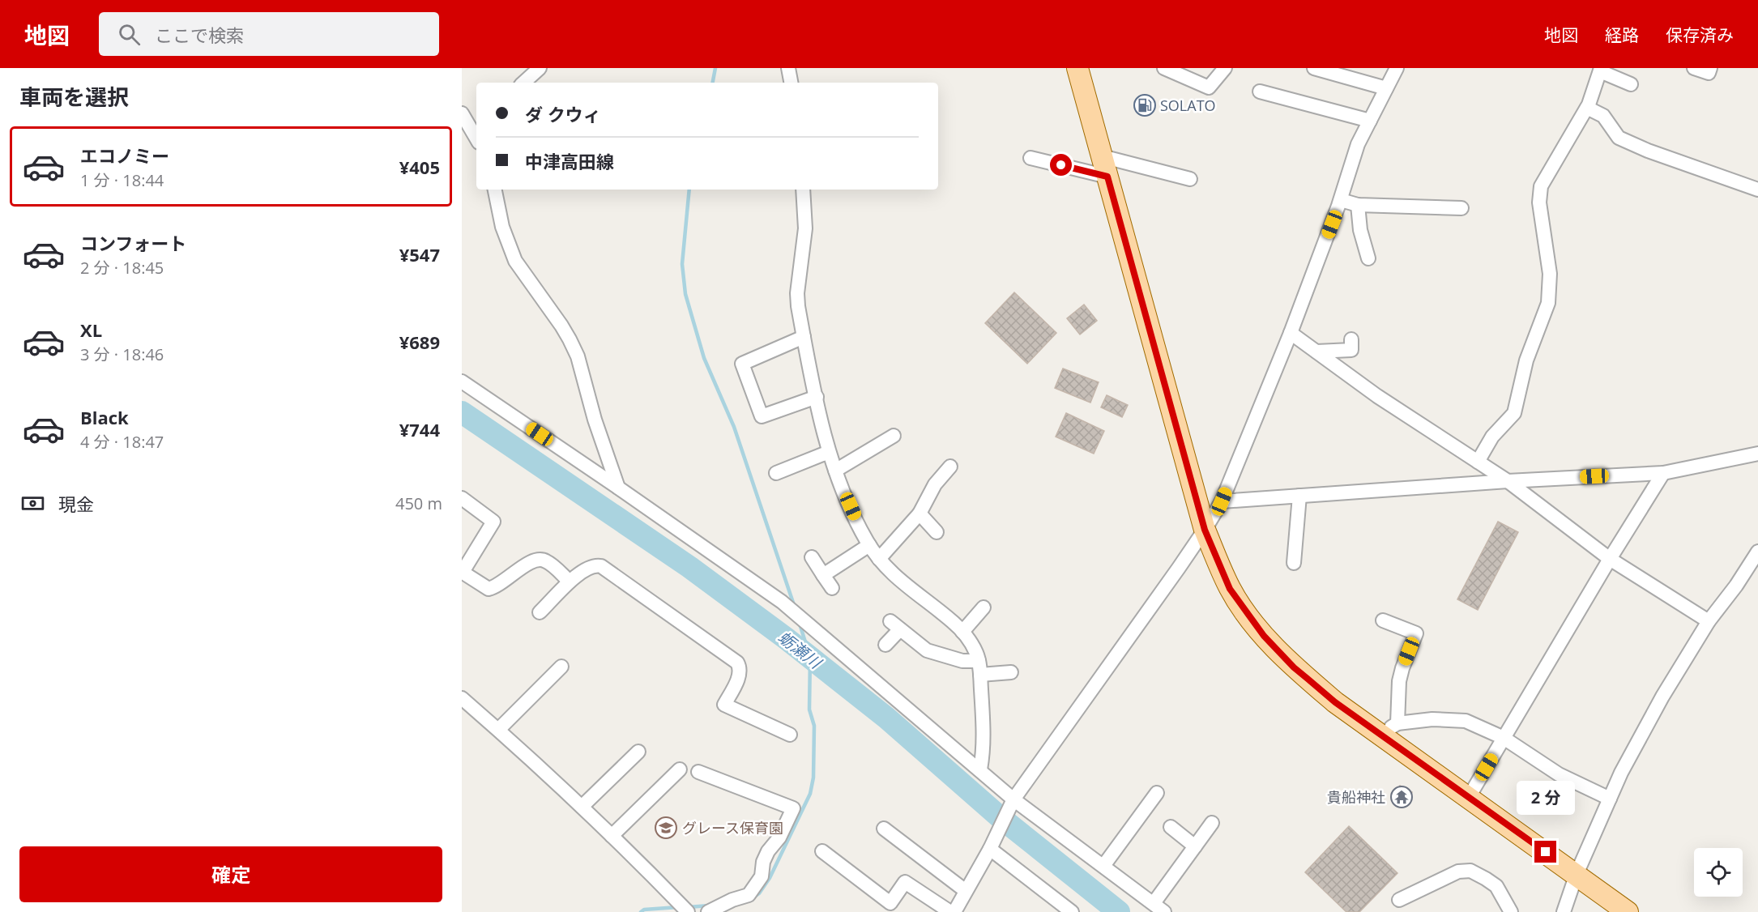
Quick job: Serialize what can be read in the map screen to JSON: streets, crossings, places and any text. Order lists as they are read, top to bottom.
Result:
{
  "water": ["蛎瀬川"],
  "places": {
    "fuel station": ["SOLATO"],
    "temple": ["貴船神社"],
    "school or university": ["グレース保育園"]
  },
  "page": {
    "header": "地図",
    "search": "ここで検索",
    "nav": ["地図", "経路", "保存済み"],
    "heading": "車両を選択",
    "banner": ["ダ クウィ", "中津高田線"],
    "list": [
      {
        "name": "エコノミー",
        "note": "1 分 · 18:44",
        "value": "¥405"
      },
      {
        "name": "コンフォート",
        "note": "2 分 · 18:45",
        "value": "¥547"
      },
      {
        "name": "XL",
        "note": "3 分 · 18:46",
        "value": "¥689"
      },
      {
        "name": "Black",
        "note": "4 分 · 18:47",
        "value": "¥744"
      }
    ],
    "pay": ["現金", "450 m"],
    "bubble": "2 分",
    "buttons": "確定"
  }
}
